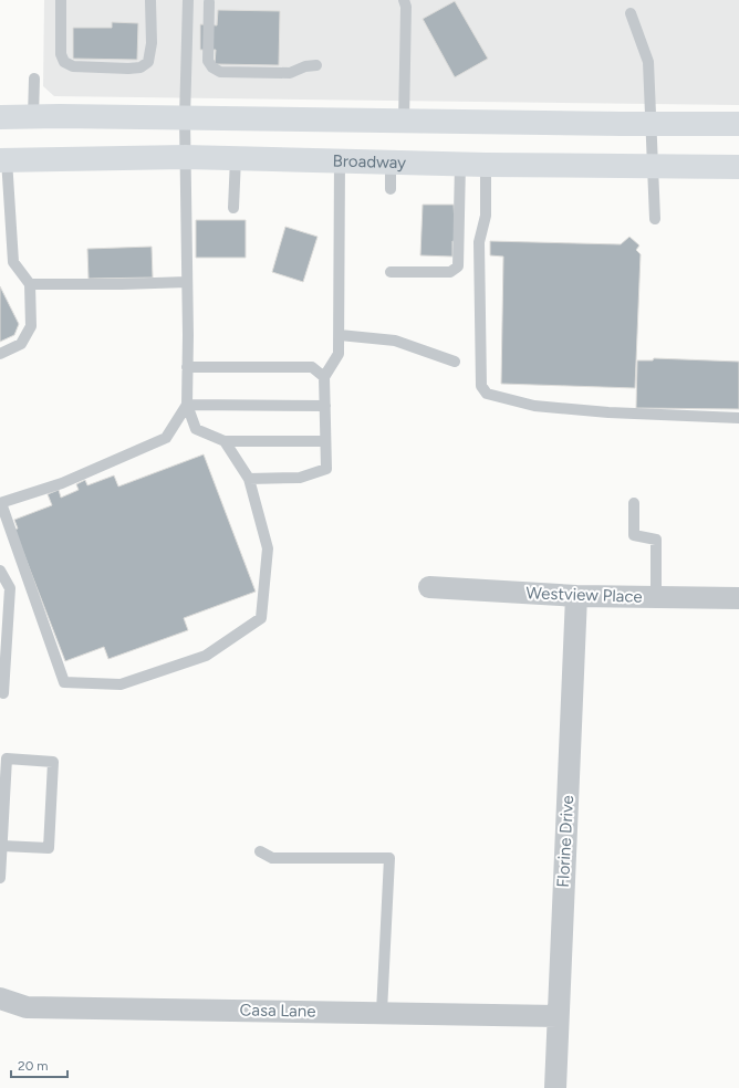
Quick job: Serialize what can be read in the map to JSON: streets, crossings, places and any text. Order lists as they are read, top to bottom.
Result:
{
  "streets": {
    "main road": ["Broadway"],
    "street": ["Westview Place", "Florine Drive", "Casa Lane"]
  },
  "crossings": [
    ["Westview Place", "Florine Drive"],
    ["Florine Drive", "Casa Lane"]
  ],
  "scale_bar": "20 m"
}
